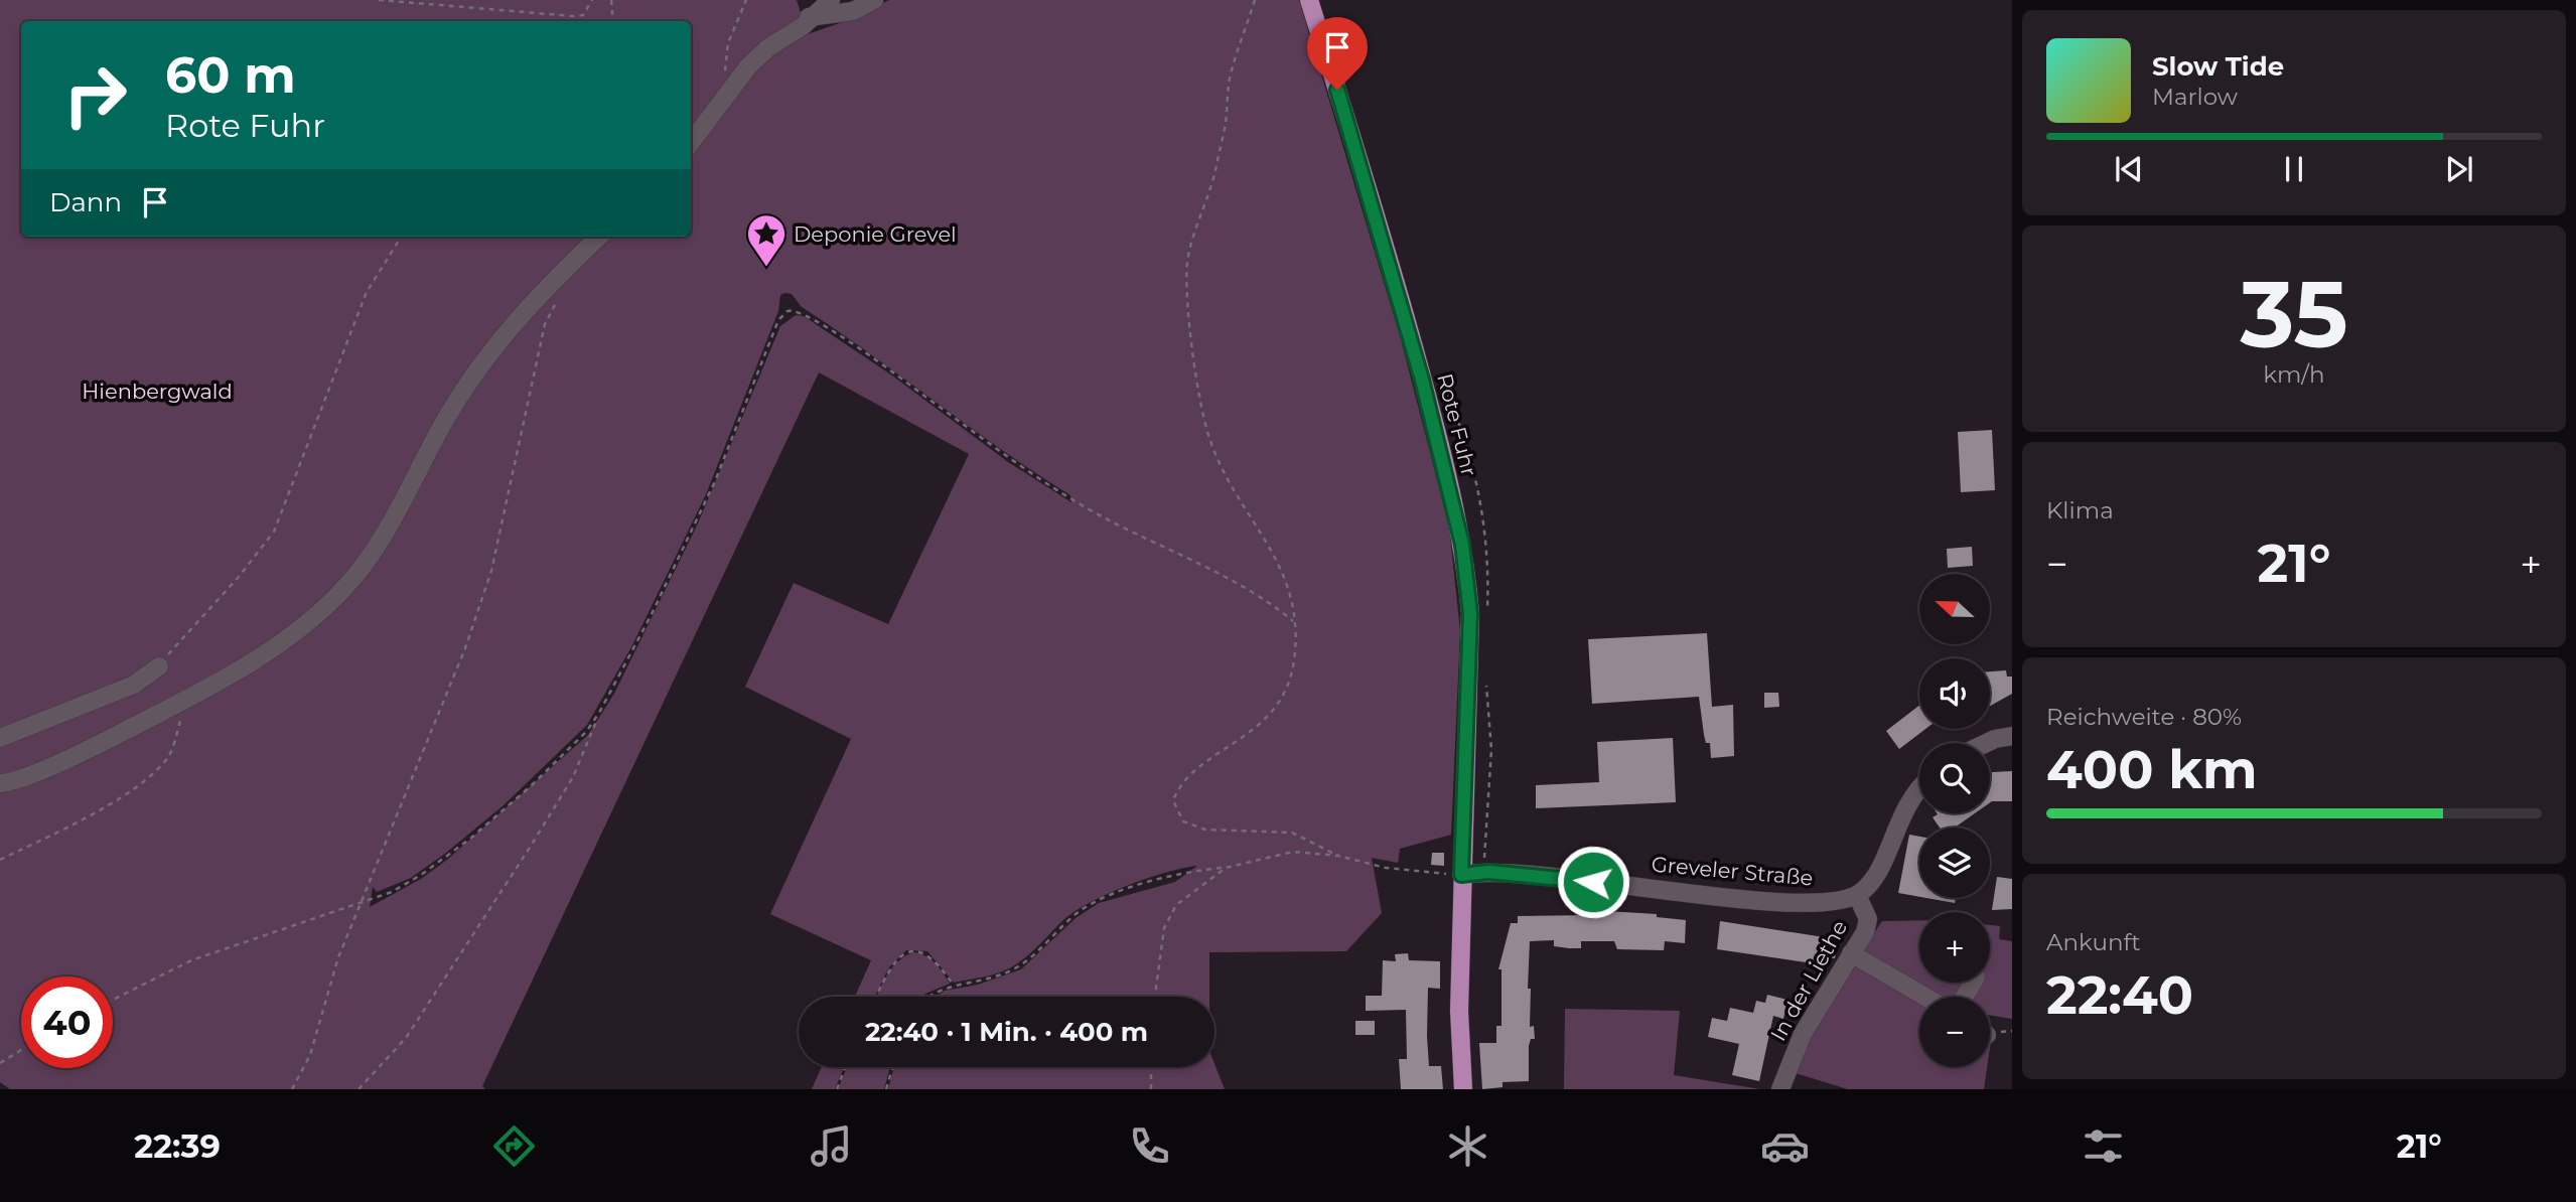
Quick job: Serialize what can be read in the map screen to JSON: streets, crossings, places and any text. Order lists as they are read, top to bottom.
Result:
{
  "streets": {
    "main road": ["Rote Fuhr"],
    "street": ["Greveler Straße", "In der Liethe"]
  },
  "crossings": [
    ["Rote Fuhr", "Greveler Straße"],
    ["Greveler Straße", "In der Liethe"]
  ],
  "parks": ["Hienbergwald"],
  "places": {
    "place": ["Deponie Grevel"]
  },
  "north": "left",
  "page": {
    "turn": ["60 m", "Rote Fuhr"],
    "song": ["Slow Tide", "Marlow"],
    "then": "Dann",
    "tile": [
      ["35", "km/h"],
      "Klima",
      ["Reichweite · 80%", "400 km"],
      ["Ankunft", "22:40"]
    ],
    "heat": ["−", "21°", "+"],
    "map_buttons": ["+", "−"],
    "limit": "40",
    "trip": "22:40 · 1 Min. · 400 m",
    "tabs": ["22:39", "21°"]
  }
}
